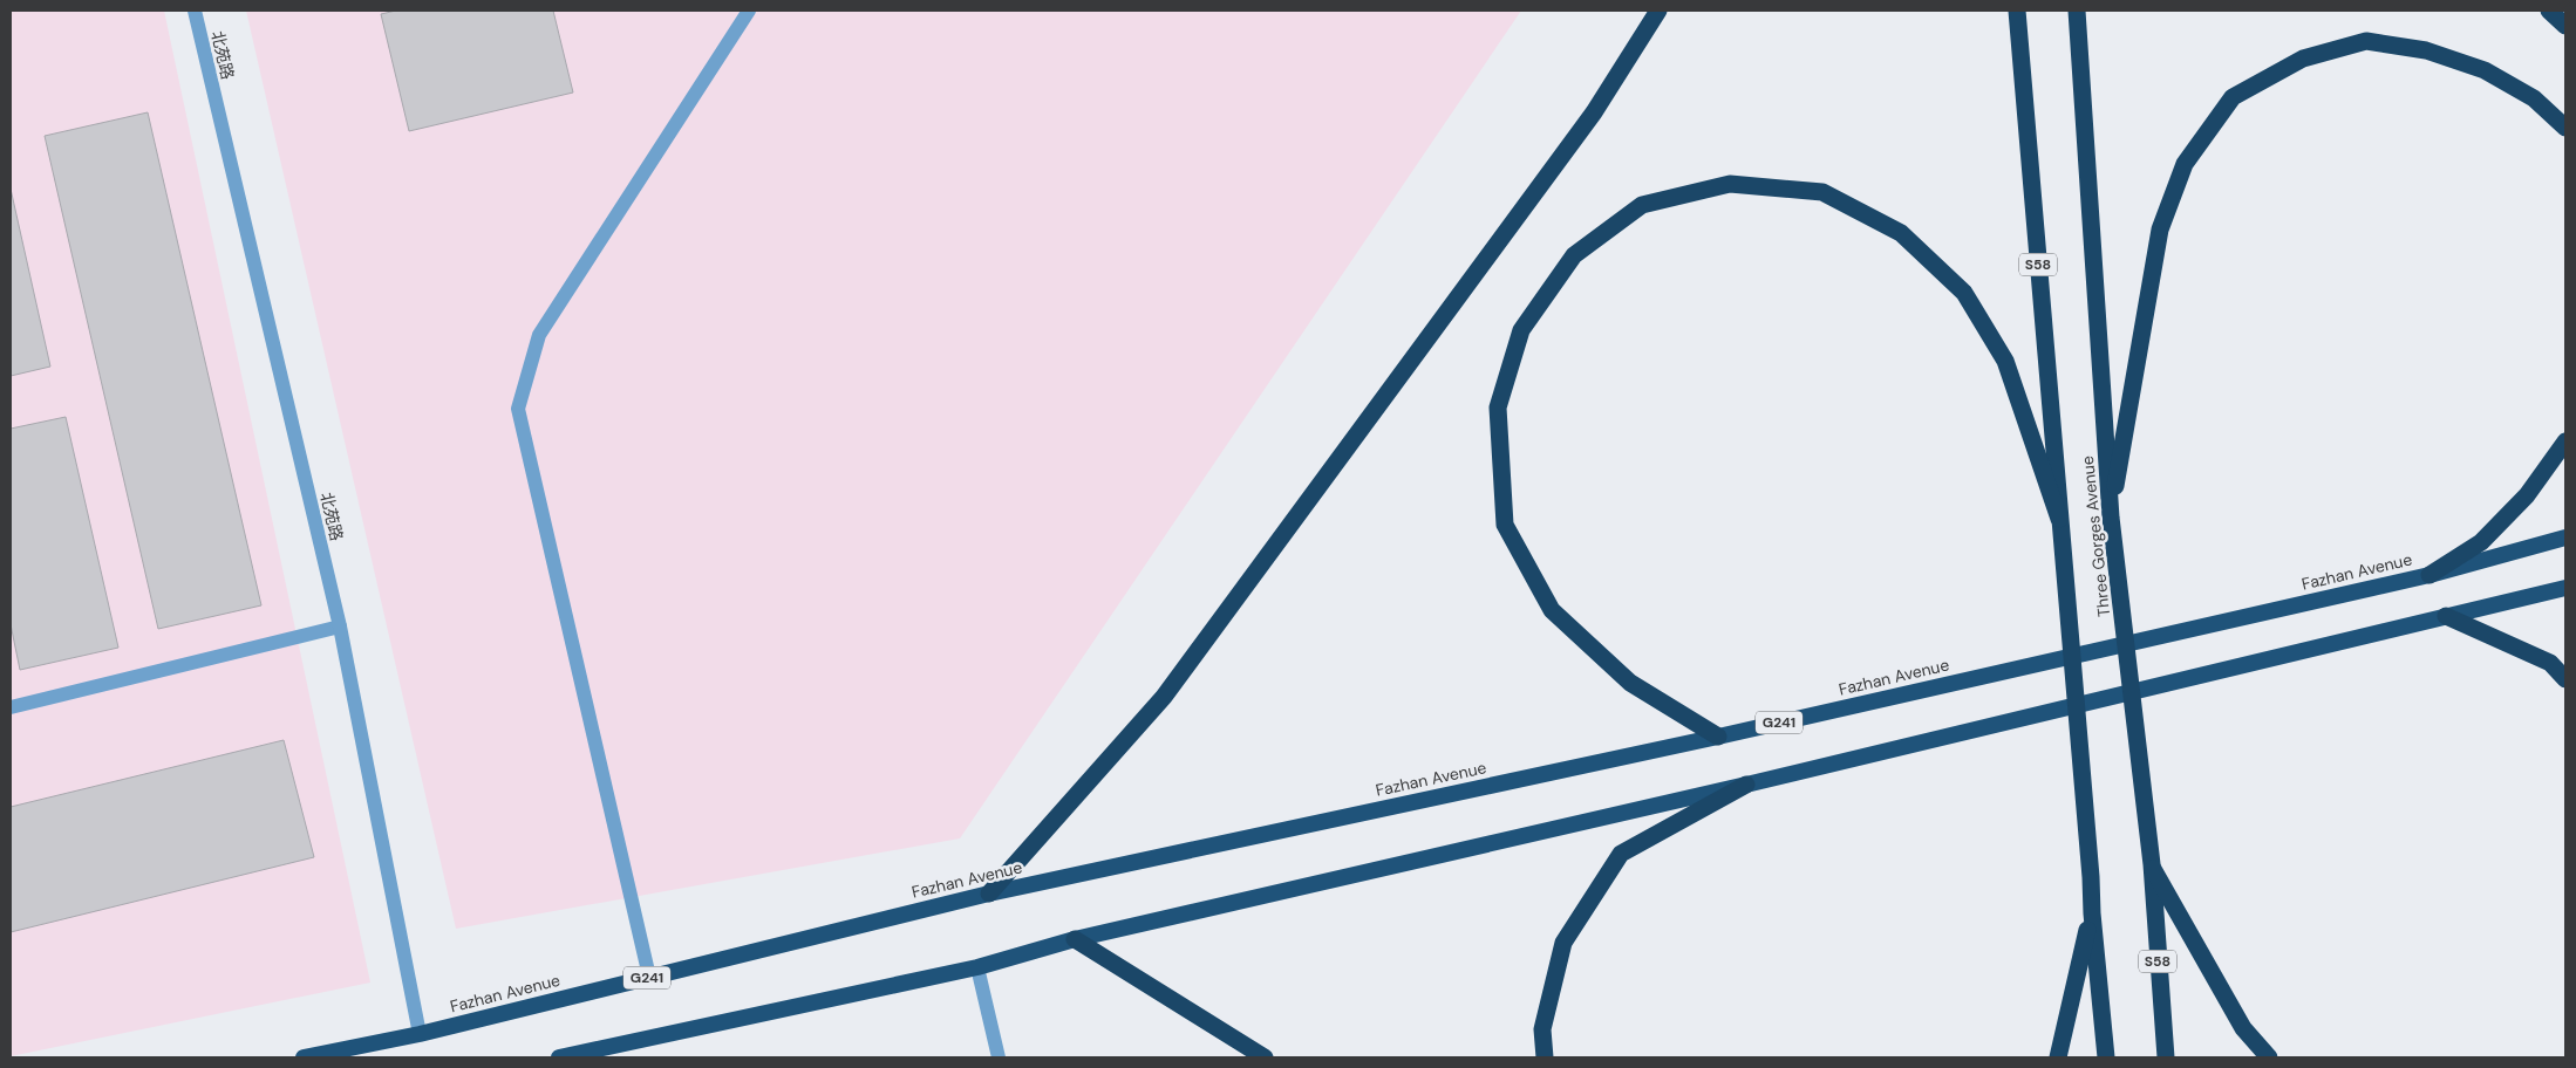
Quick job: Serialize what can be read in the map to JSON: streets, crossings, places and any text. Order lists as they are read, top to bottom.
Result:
{
  "streets": {
    "highway": [
      "S58",
      "Three Gorges Avenue",
      "Fazhan Avenue",
      "G241"
    ],
    "street": ["北苑路"]
  },
  "crossings": [
    ["北苑路", "Fazhan Avenue"]
  ]
}
